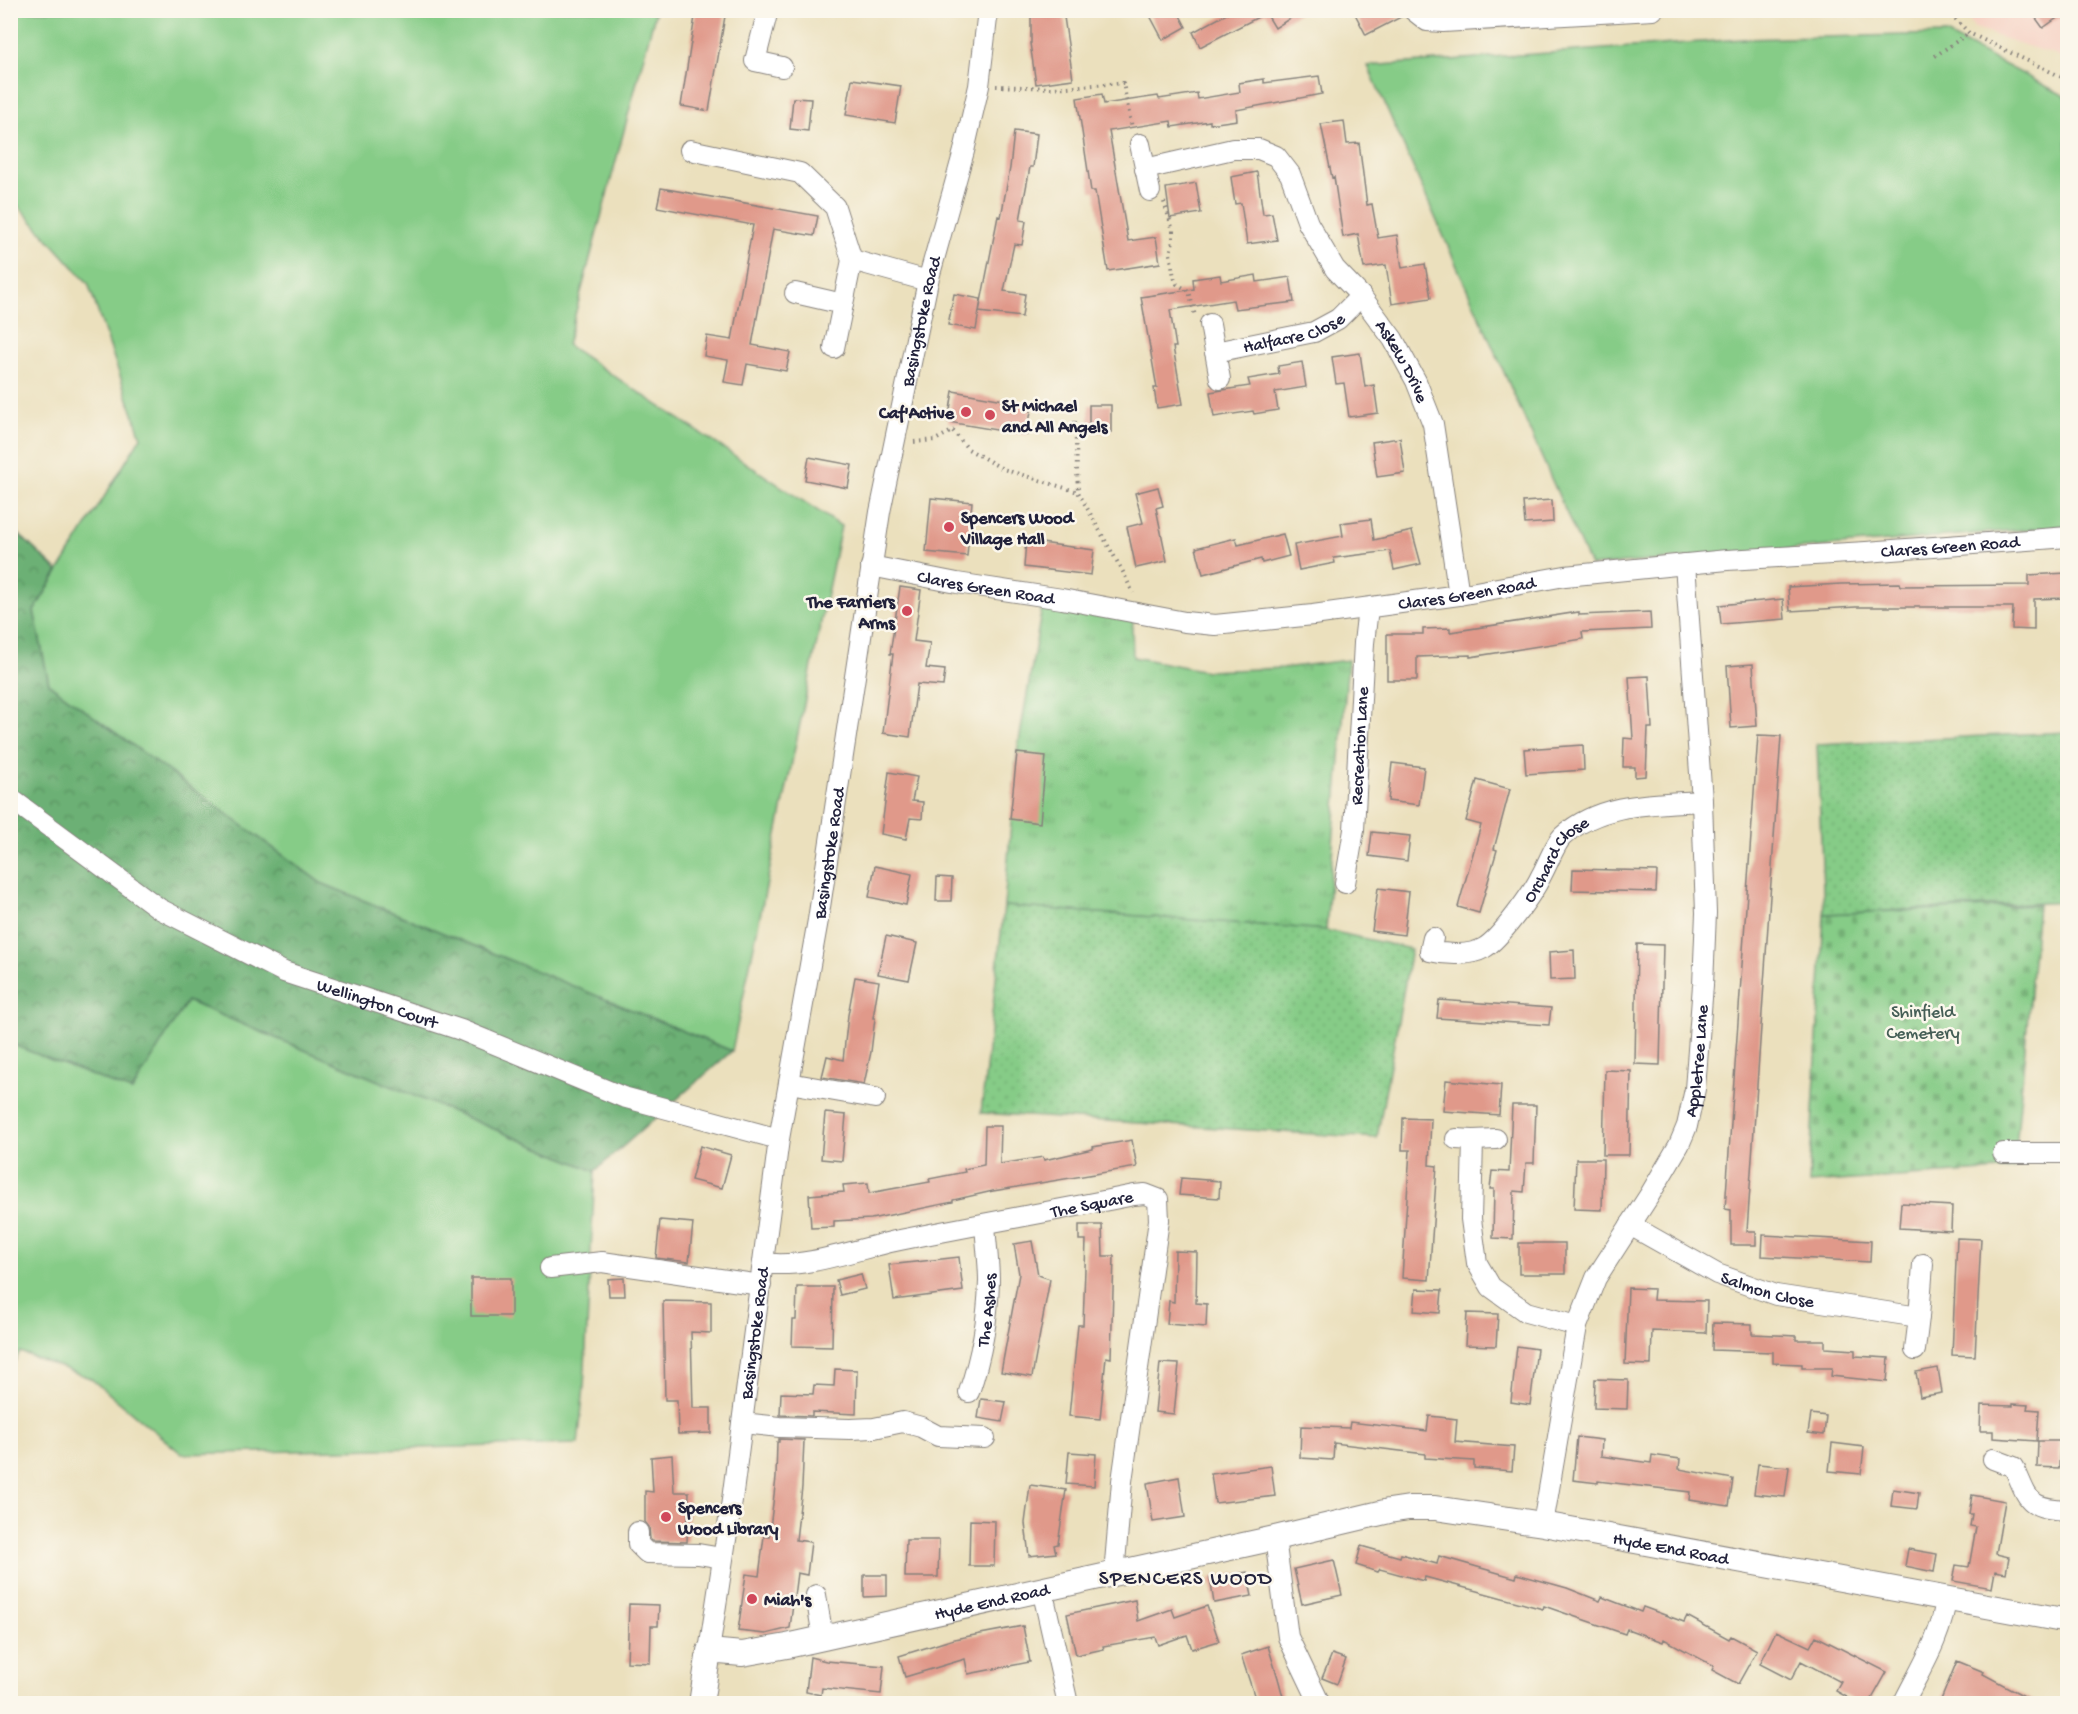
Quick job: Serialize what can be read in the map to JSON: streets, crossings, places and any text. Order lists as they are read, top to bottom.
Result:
{
  "streets": {
    "main road": ["Basingstoke Road", "Hyde End Road"],
    "street": [
      "Halfacre Close",
      "Askew Drive",
      "Clares Green Road",
      "Recreation Lane",
      "Orchard Close",
      "Wellington Court",
      "Appletree Lane",
      "The Square",
      "Salmon Close",
      "The Ashes"
    ]
  },
  "crossings": [
    ["Basingstoke Road", "Clares Green Road"],
    ["Basingstoke Road", "Wellington Court"],
    ["Basingstoke Road", "The Square"],
    ["Basingstoke Road", "Hyde End Road"],
    ["Halfacre Close", "Askew Drive"],
    ["Askew Drive", "Clares Green Road"],
    ["Clares Green Road", "Recreation Lane"],
    ["Clares Green Road", "Appletree Lane"],
    ["Orchard Close", "Appletree Lane"],
    ["Appletree Lane", "Salmon Close"],
    ["Appletree Lane", "Hyde End Road"],
    ["The Square", "The Ashes"],
    ["The Square", "Hyde End Road"]
  ],
  "districts": ["SPENCERS WOOD"],
  "parks": ["Shinfield Cemetery"],
  "places": [
    "Caf'Active",
    "St Michael and All Angels",
    "Spencers Wood Village Hall",
    "The Farriers Arms",
    "Spencers Wood Library",
    "Miah's"
  ]
}
